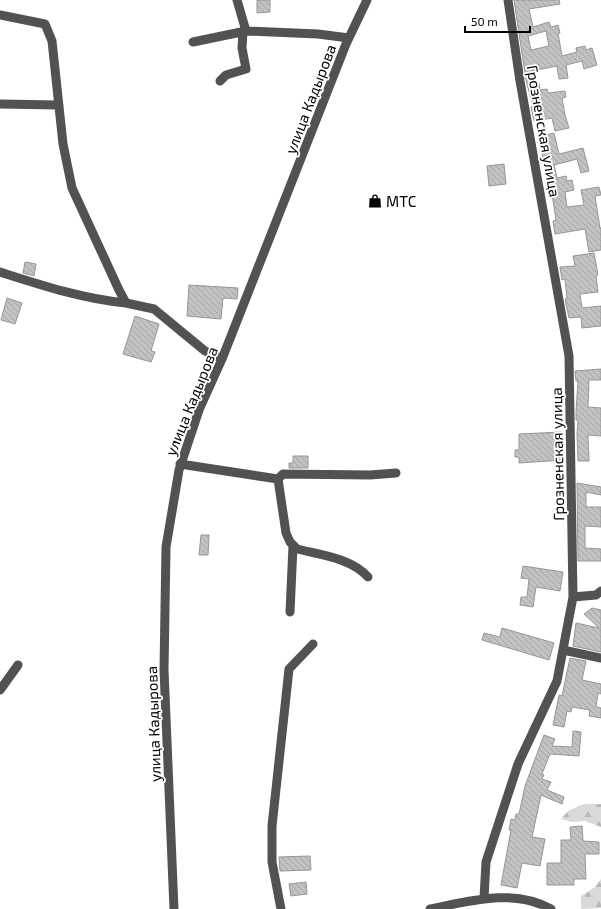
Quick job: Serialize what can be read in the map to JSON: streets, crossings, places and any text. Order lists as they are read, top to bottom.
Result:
{
  "streets": {
    "street": ["улица Кадырова", "Грозненская улица"]
  },
  "places": {
    "shop": ["МТС"]
  },
  "scale_bar": "50 m"
}
